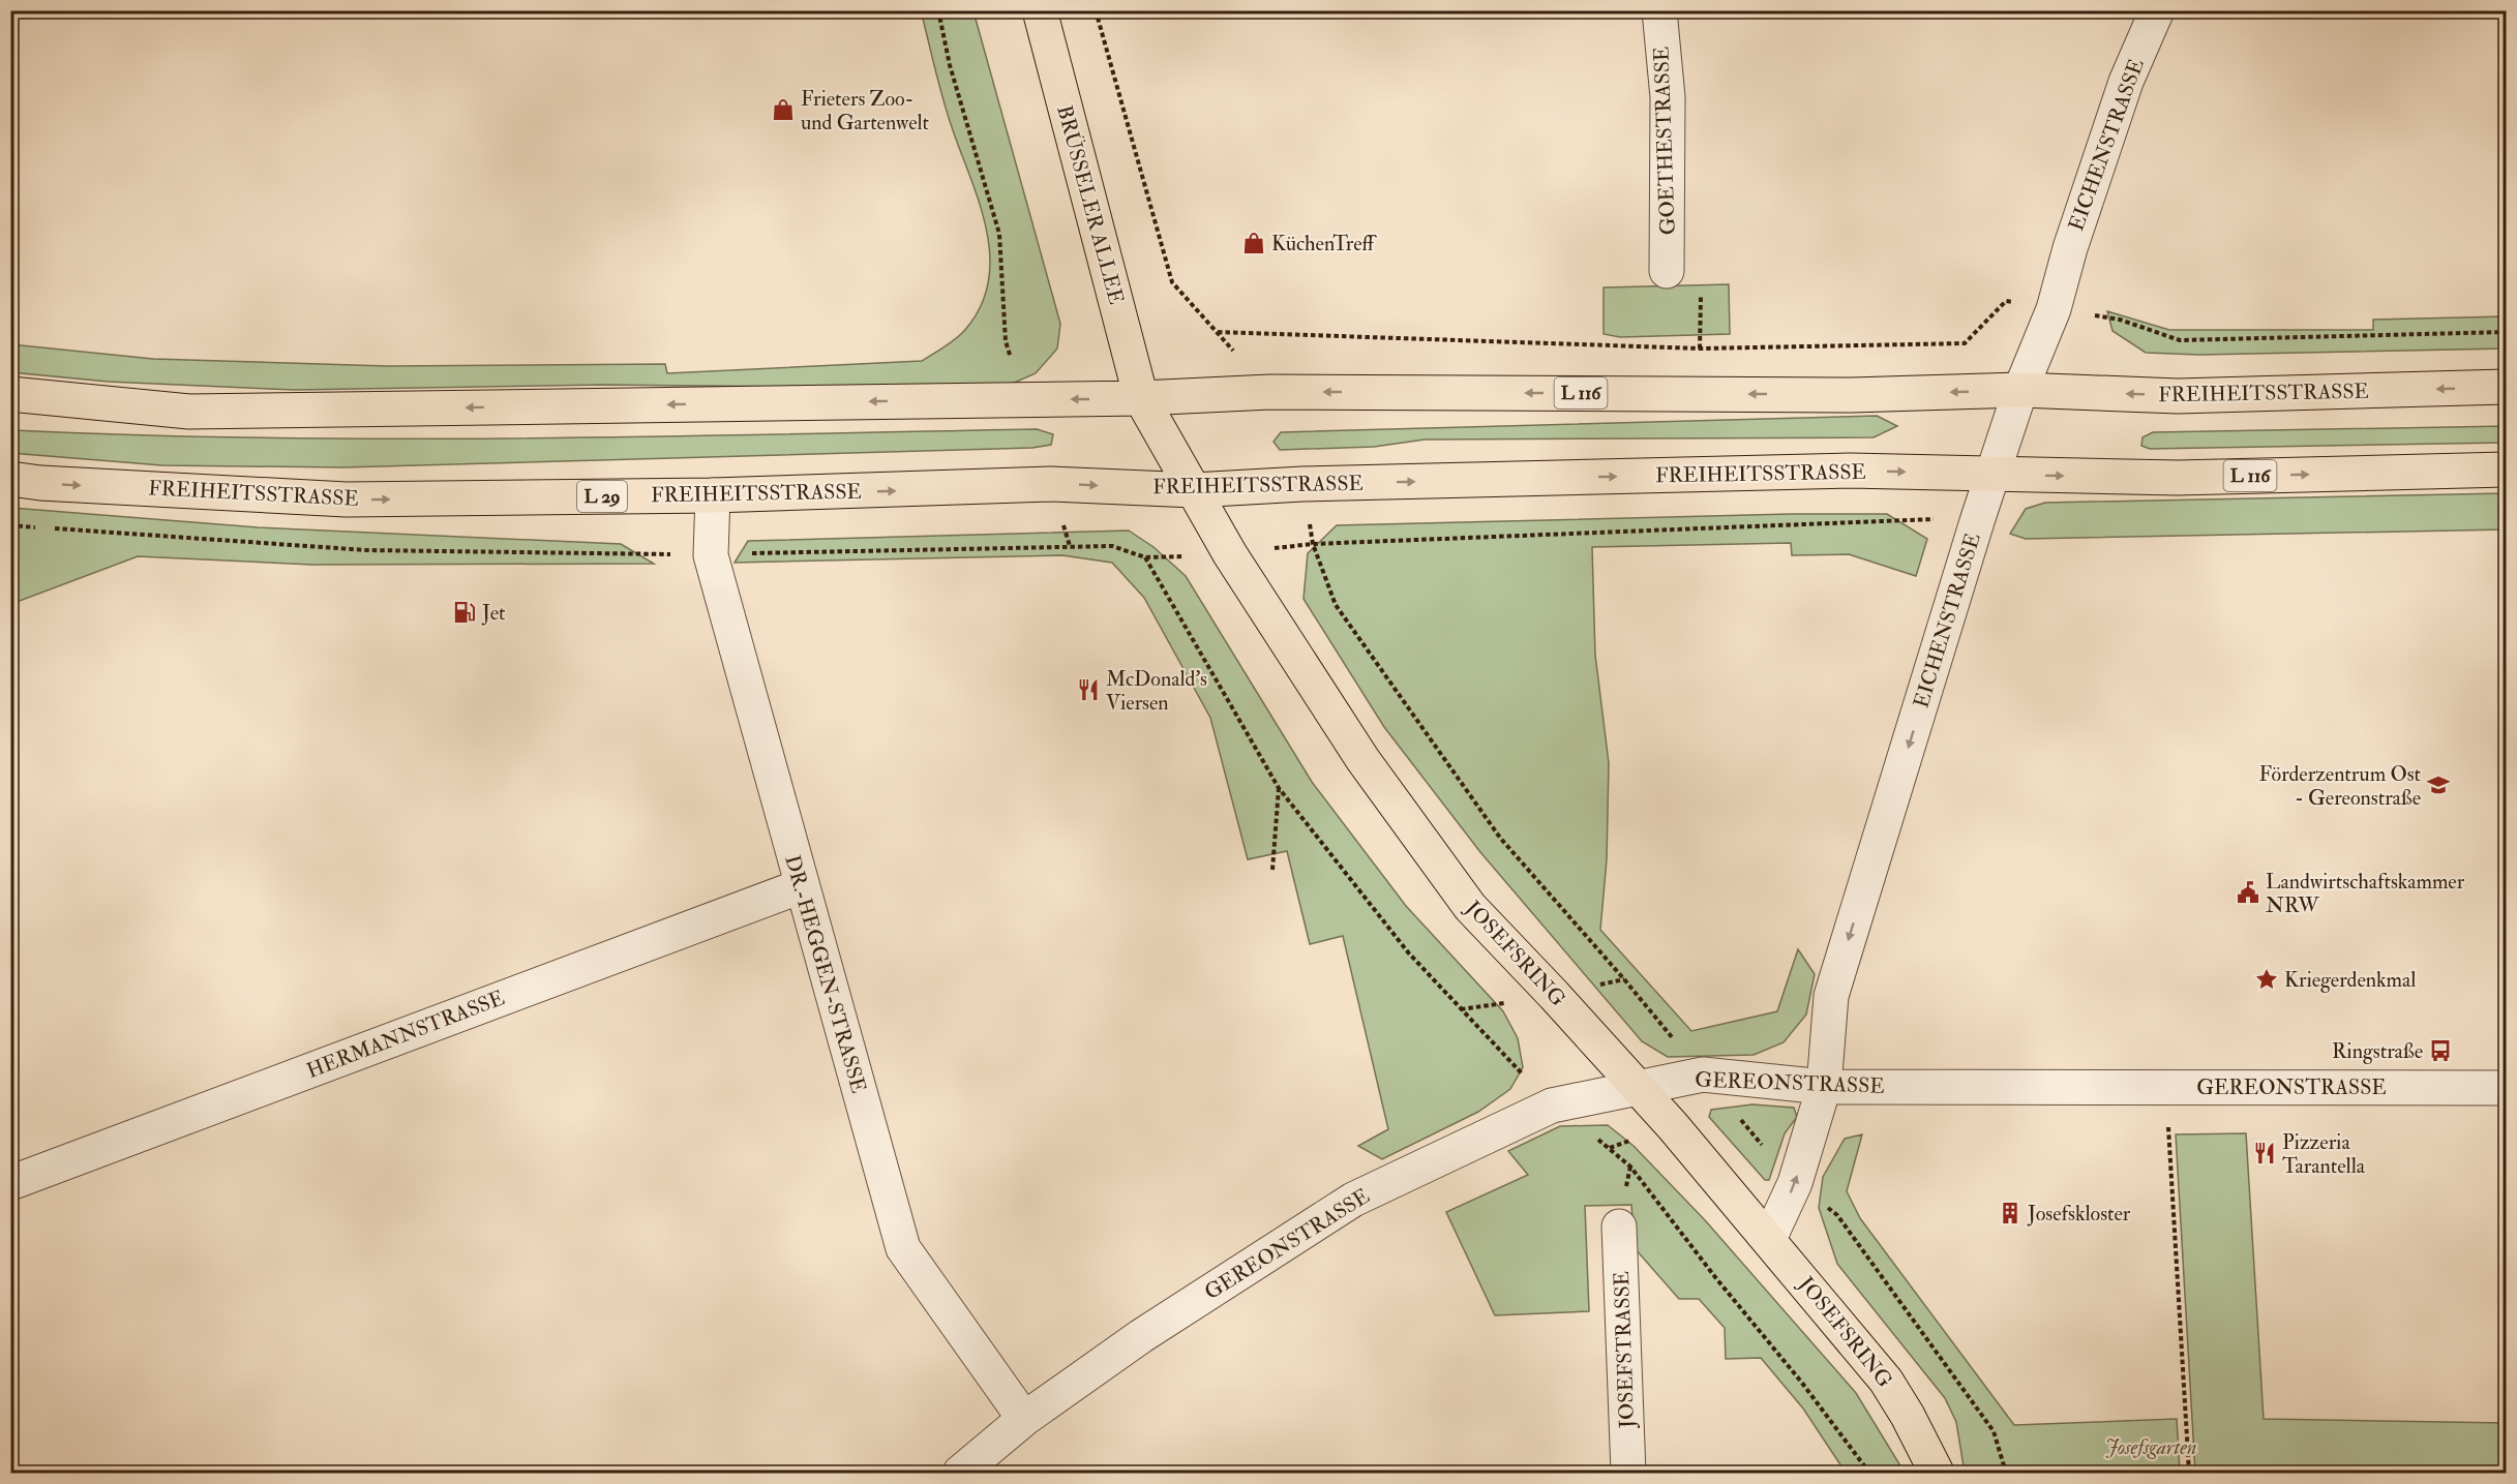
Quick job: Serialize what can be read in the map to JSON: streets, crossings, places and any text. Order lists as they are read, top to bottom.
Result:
{
  "streets": {
    "main road": [
      "BRÜSSELER ALLEE",
      "L 116",
      "FREIHEITSSTRASSE",
      "L 29",
      "JOSEFSRING"
    ],
    "street": [
      "GOETHESTRASSE",
      "EICHENSTRASSE",
      "DR.-HEGGEN-STRASSE",
      "HERMANNSTRASSE",
      "GEREONSTRASSE",
      "JOSEFSTRASSE"
    ]
  },
  "crossings": [
    ["EICHENSTRASSE", "FREIHEITSSTRASSE"],
    ["EICHENSTRASSE", "JOSEFSRING"],
    ["EICHENSTRASSE", "GEREONSTRASSE"],
    ["BRÜSSELER ALLEE", "FREIHEITSSTRASSE"],
    ["BRÜSSELER ALLEE", "JOSEFSRING"],
    ["FREIHEITSSTRASSE", "JOSEFSRING"],
    ["FREIHEITSSTRASSE", "DR.-HEGGEN-STRASSE"],
    ["JOSEFSRING", "GEREONSTRASSE"],
    ["DR.-HEGGEN-STRASSE", "HERMANNSTRASSE"],
    ["DR.-HEGGEN-STRASSE", "GEREONSTRASSE"]
  ],
  "one_way": ["EICHENSTRASSE"],
  "parks": ["Josefsgarten"],
  "places": {
    "shop": ["Frieters Zoo- und Gartenwelt", "KüchenTreff"],
    "fuel station": ["Jet"],
    "restaurant": ["McDonald's Viersen", "Pizzeria Tarantella"],
    "school or university": ["Förderzentrum Ost - Gereonstraße"],
    "public building": ["Landwirtschaftskammer NRW"],
    "place": ["Kriegerdenkmal"],
    "bus stop": ["Ringstraße"],
    "building": ["Josefskloster"]
  }
}
